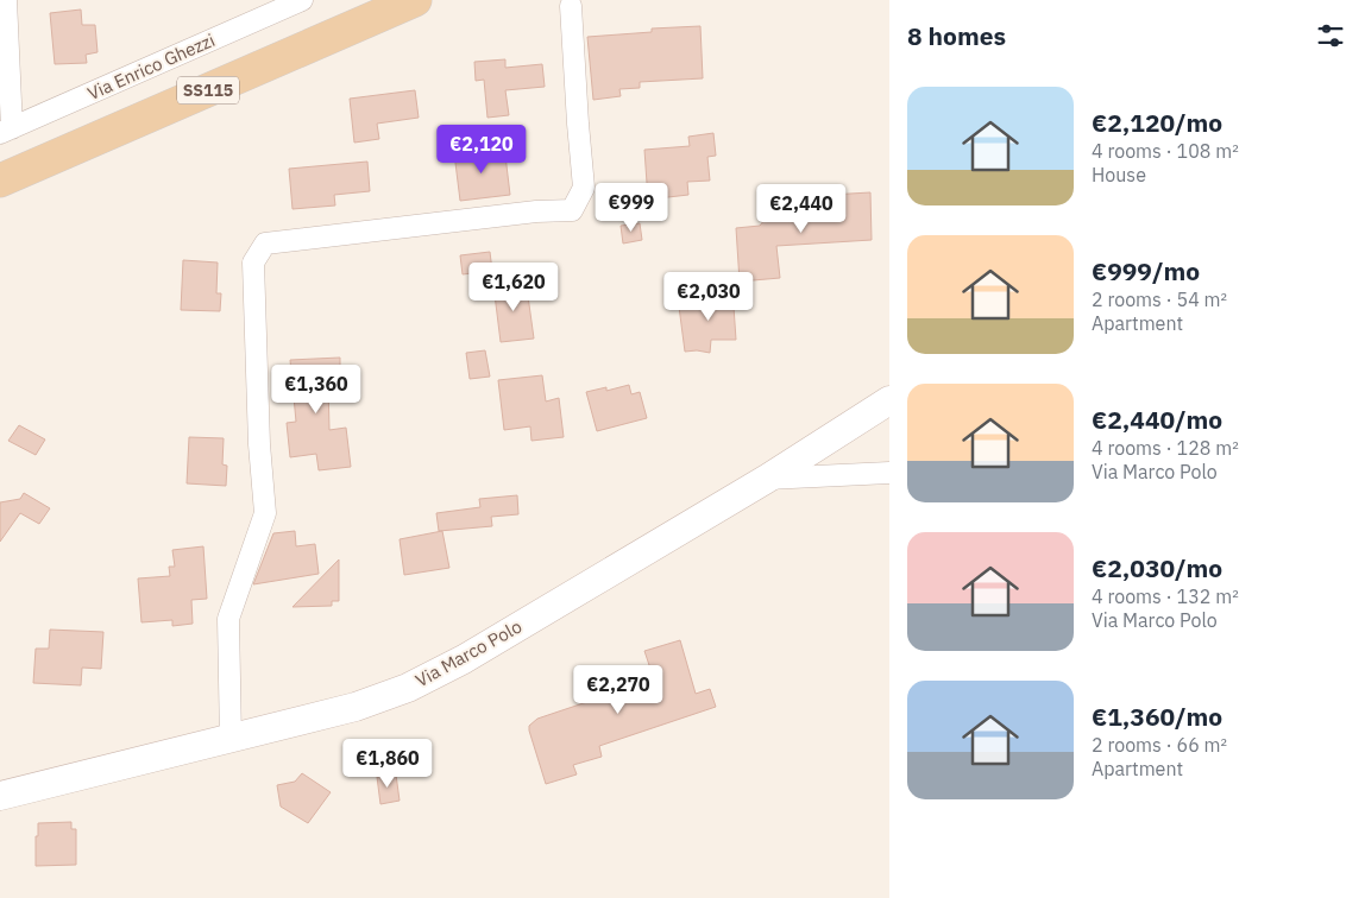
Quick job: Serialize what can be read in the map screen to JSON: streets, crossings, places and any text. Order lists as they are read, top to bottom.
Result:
{
  "streets": {
    "main road": ["SS115"],
    "street": ["Via Enrico Ghezzi", "Via Marco Polo"]
  },
  "page": {
    "heading": "8 homes",
    "list": [
      {
        "name": "€2,120/mo",
        "note": "4 rooms · 108 m² · House"
      },
      {
        "name": "€999/mo",
        "note": "2 rooms · 54 m² · Apartment"
      },
      {
        "name": "€2,440/mo",
        "note": "4 rooms · 128 m² · Via Marco Polo"
      },
      {
        "name": "€2,030/mo",
        "note": "4 rooms · 132 m² · Via Marco Polo"
      },
      {
        "name": "€1,360/mo",
        "note": "2 rooms · 66 m² · Apartment"
      }
    ],
    "price": [
      "€2,120",
      "€999",
      "€2,440",
      "€1,620",
      "€2,030",
      "€1,360",
      "€2,270",
      "€1,860"
    ]
  }
}
